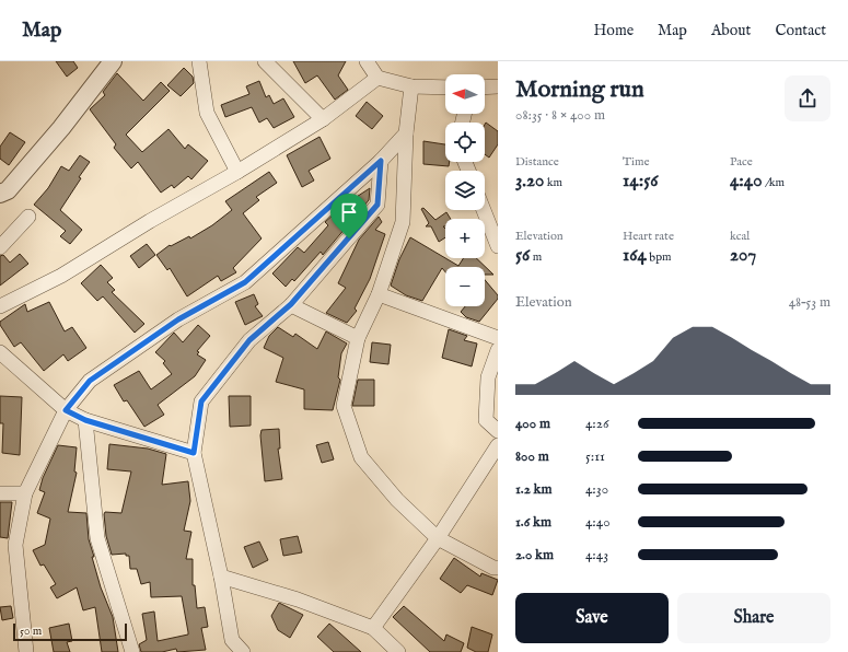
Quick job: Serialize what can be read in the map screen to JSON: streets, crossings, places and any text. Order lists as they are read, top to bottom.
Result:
{
  "scale_bar": "50 m",
  "north": "left",
  "page": {
    "header": "Map",
    "nav": [
      "Home",
      "Map",
      "About",
      "Contact"
    ],
    "heading": ["Morning run", "08:35 · 8 × 400 m"],
    "map_buttons": ["+", "−"],
    "stats": [
      ["Distance", "3.20 km"],
      ["Time", "14:56"],
      ["Pace", "4:40 /km"],
      ["Elevation", "56 m"],
      ["Heart rate", "164 bpm"],
      ["kcal", "207"]
    ],
    "chart": ["Elevation", "48–53 m"],
    "list": [
      {
        "name": "400 m",
        "note": "4:26"
      },
      {
        "name": "800 m",
        "note": "5:11"
      },
      {
        "name": "1.2 km",
        "note": "4:30"
      },
      {
        "name": "1.6 km",
        "note": "4:40"
      },
      {
        "name": "2.0 km",
        "note": "4:43"
      }
    ],
    "buttons": ["Save", "Share"],
    "scale": "50 m"
  }
}
